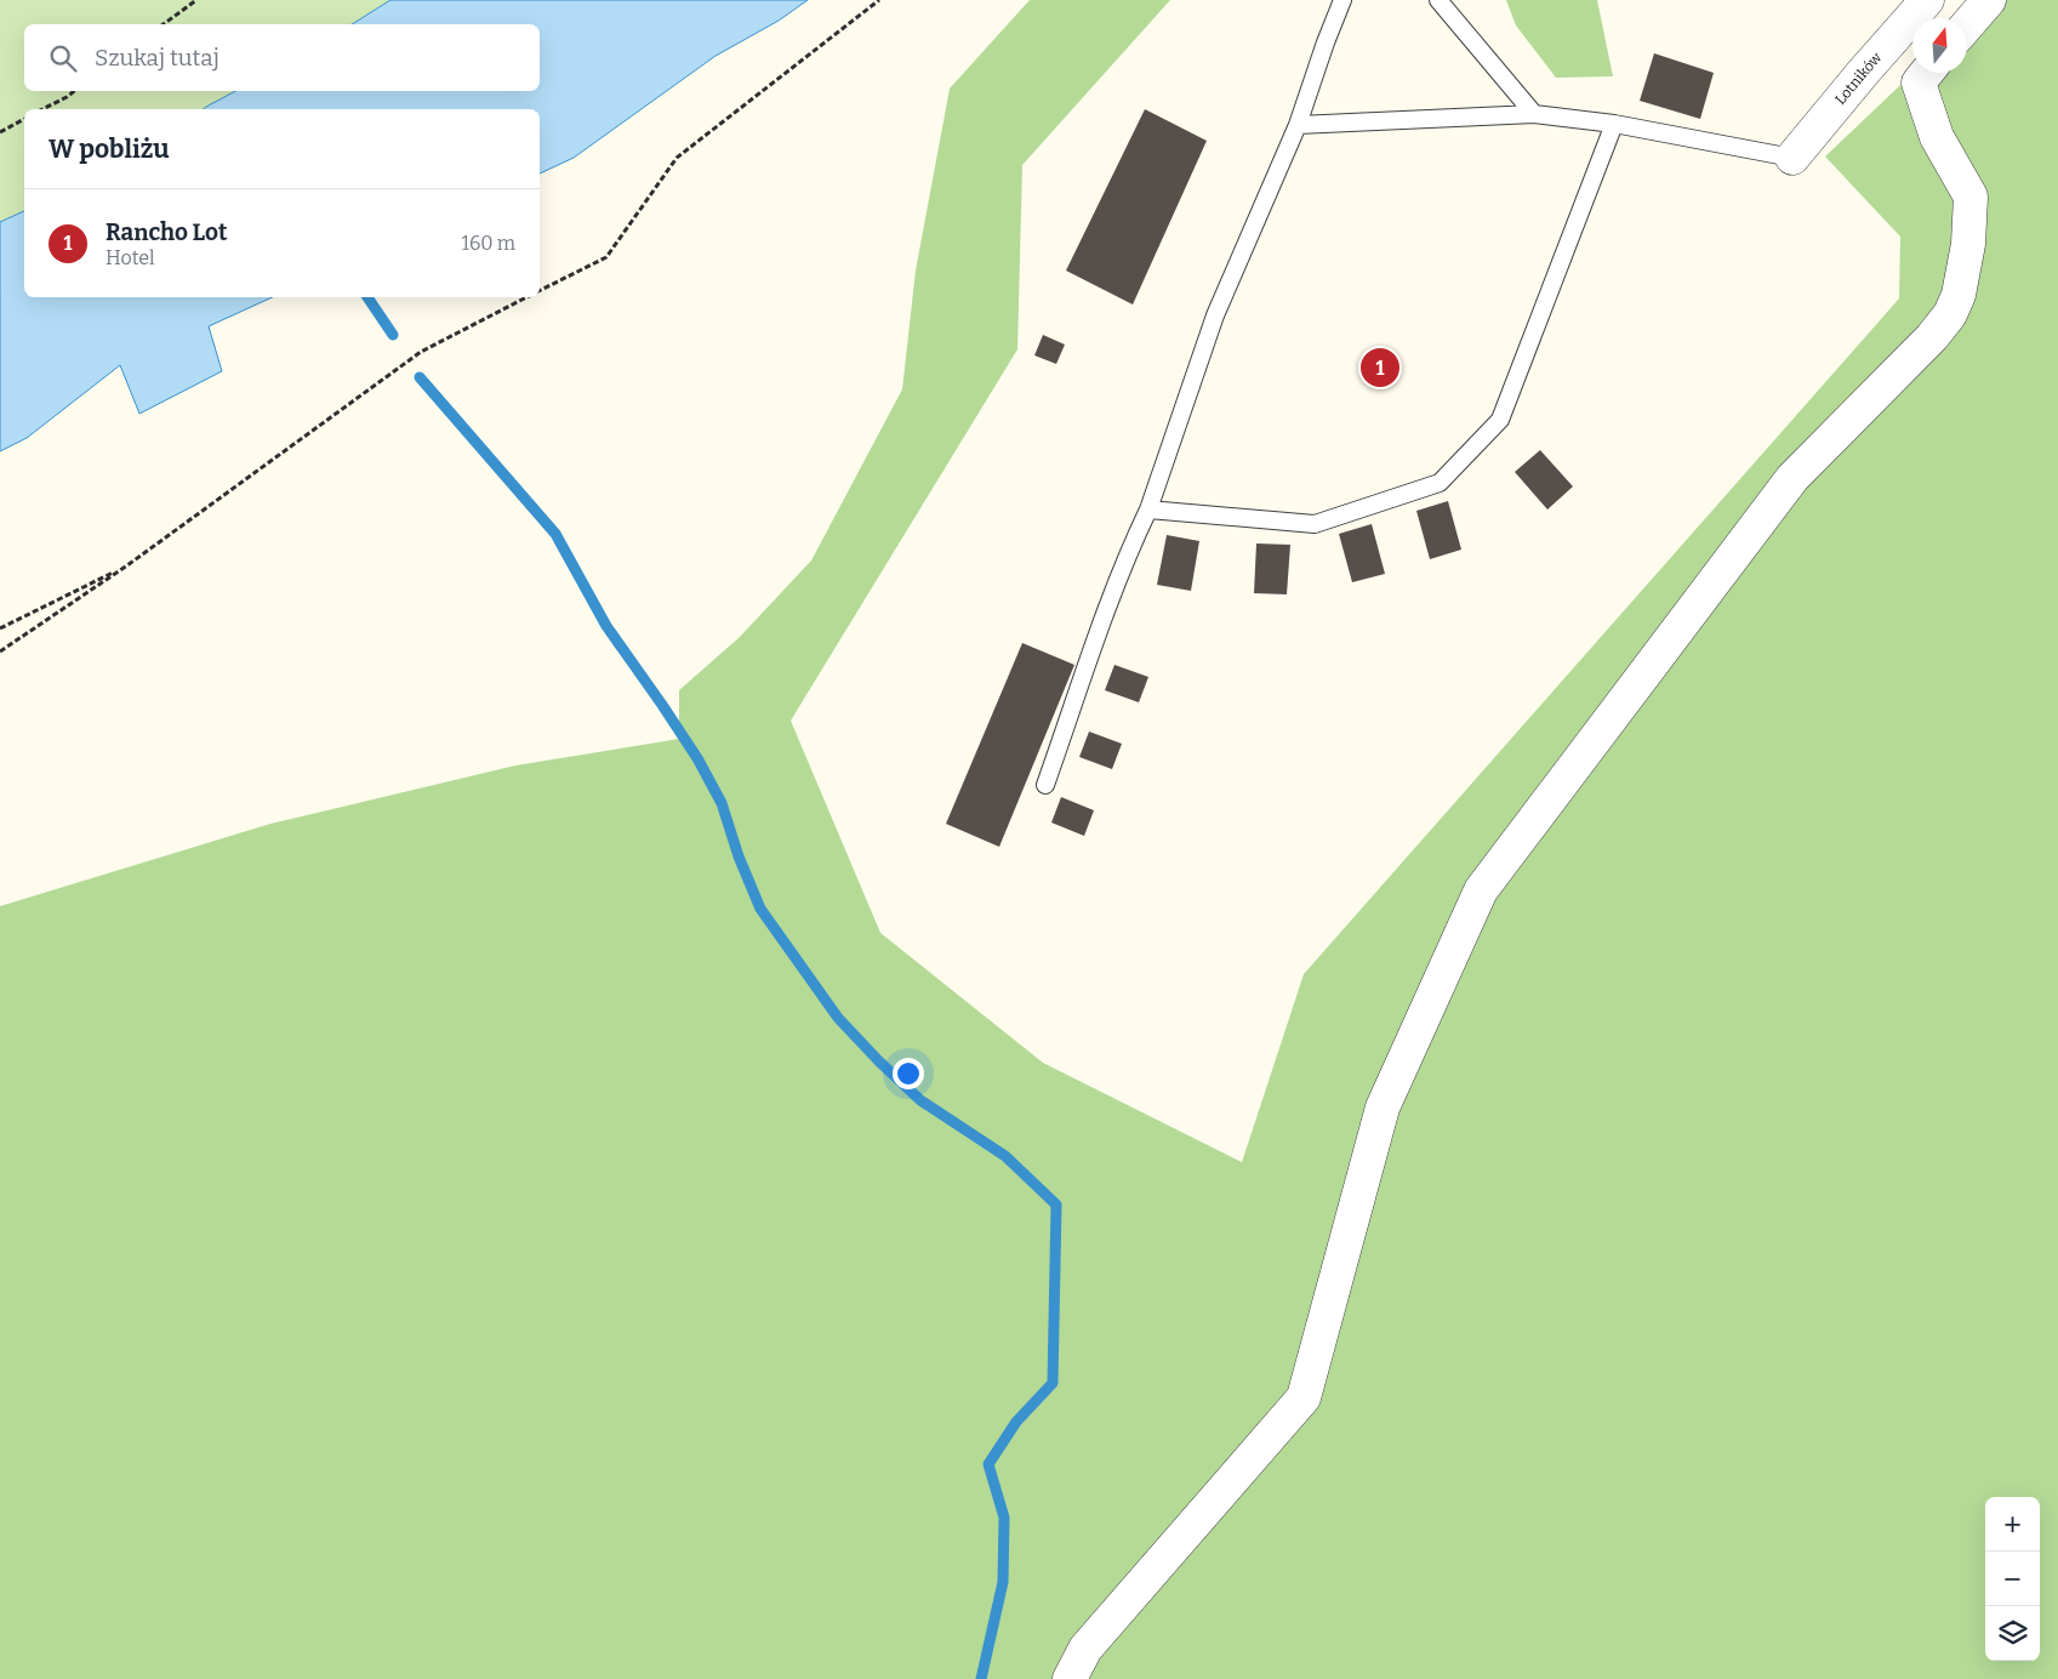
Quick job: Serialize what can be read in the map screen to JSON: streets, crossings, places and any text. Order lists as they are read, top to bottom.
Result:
{
  "streets": {
    "street": ["Lotników"]
  },
  "north": "top",
  "page": {
    "search": "Szukaj tutaj",
    "heading": "W pobliżu",
    "list": [
      {
        "mark": "1",
        "name": "Rancho Lot",
        "note": "Hotel",
        "value": "160 m"
      }
    ],
    "pins": "1",
    "map_buttons": ["+", "−"]
  }
}
